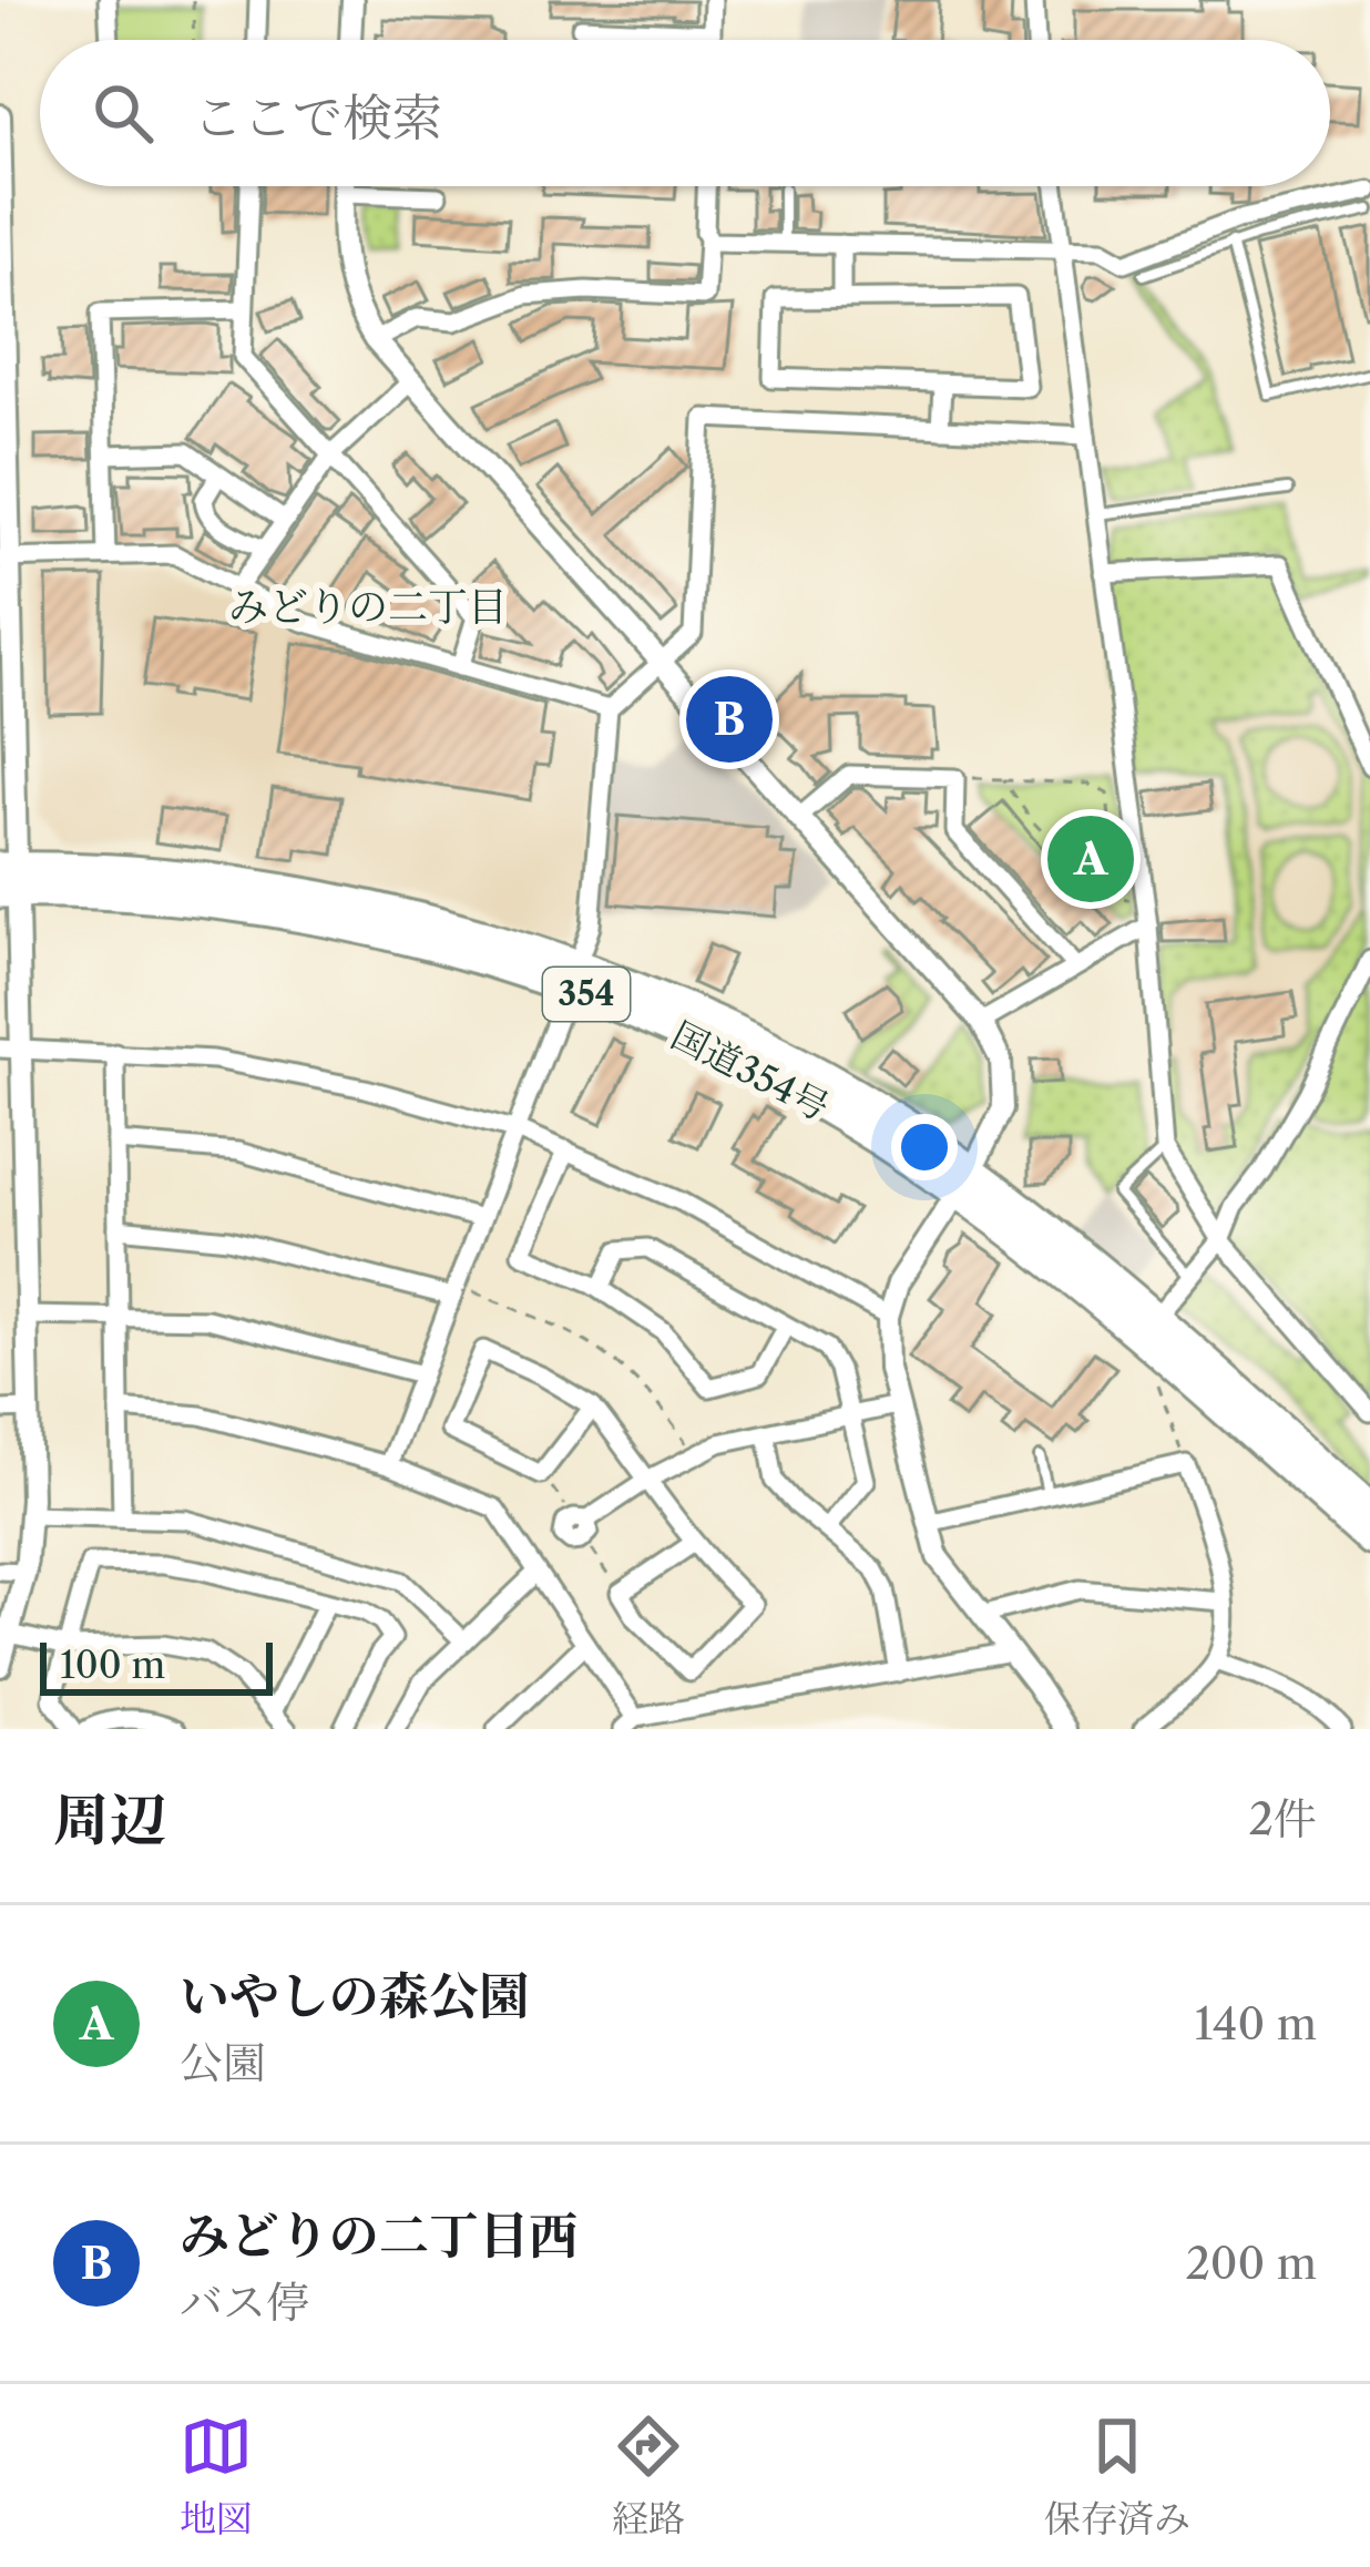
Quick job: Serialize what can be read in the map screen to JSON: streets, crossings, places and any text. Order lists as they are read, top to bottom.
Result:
{
  "streets": {
    "highway": ["354", "国道354号"]
  },
  "districts": ["みどりの二丁目"],
  "scale_bar": "100 m",
  "page": {
    "search": "ここで検索",
    "pins": ["B", "A"],
    "scale": "100 m",
    "heading": ["周辺", "2件"],
    "list": [
      {
        "mark": "A",
        "name": "いやしの森公園",
        "note": "公園",
        "value": "140 m"
      },
      {
        "mark": "B",
        "name": "みどりの二丁目西",
        "note": "バス停",
        "value": "200 m"
      }
    ],
    "nav": ["地図", "経路", "保存済み"]
  }
}
